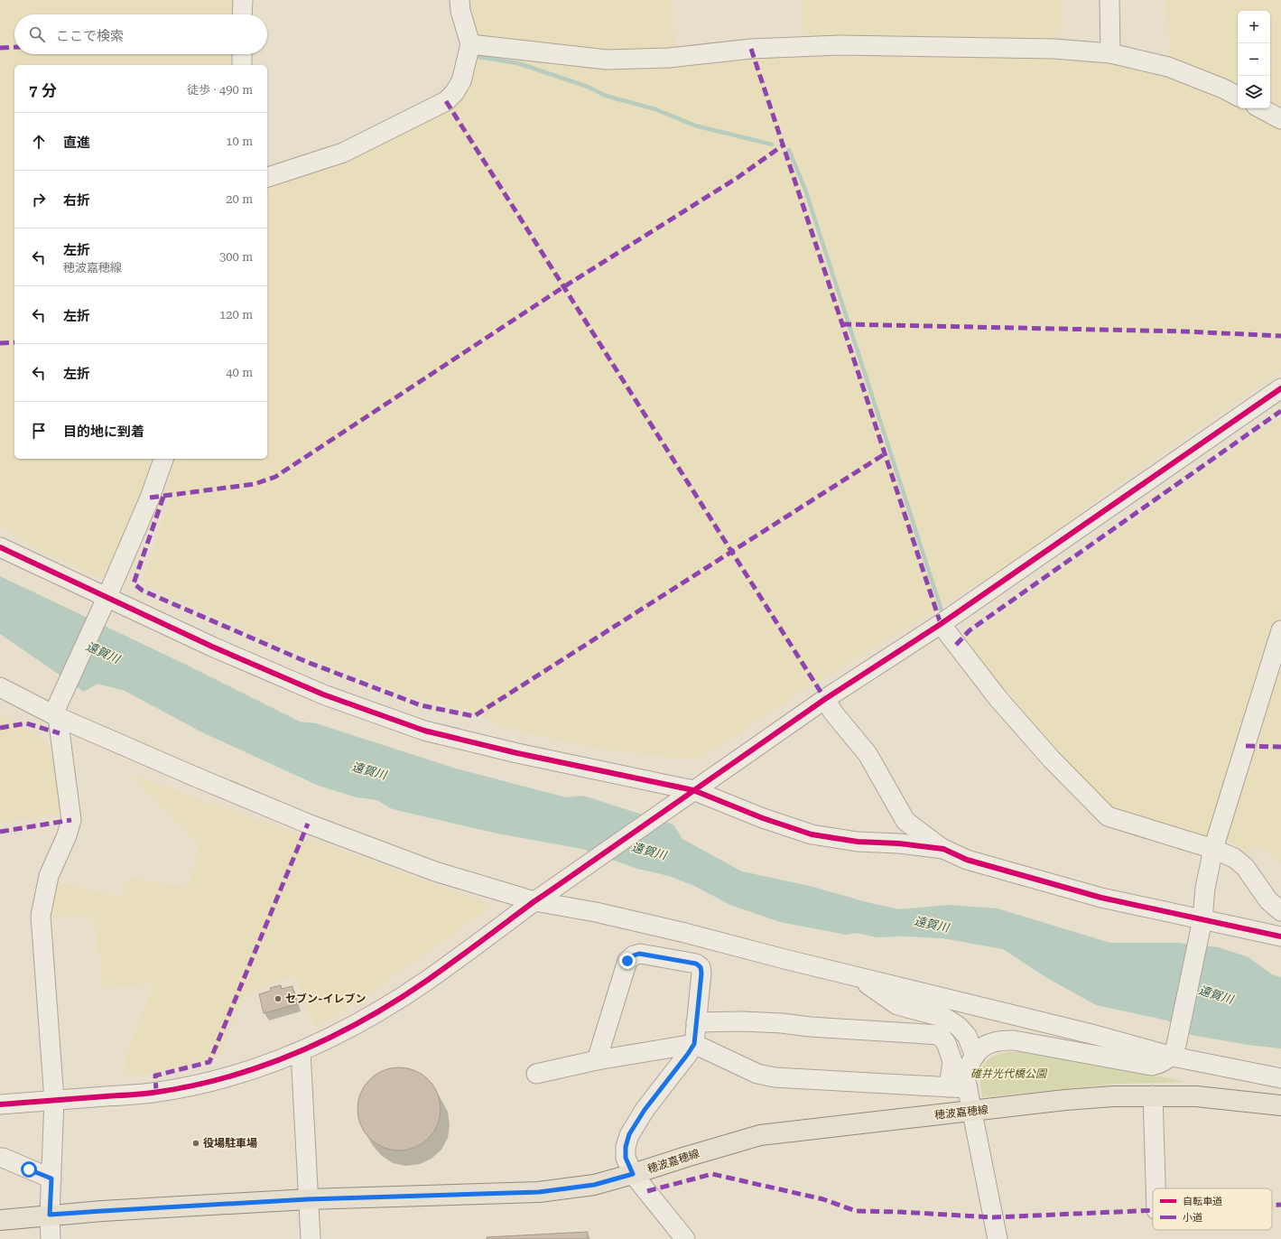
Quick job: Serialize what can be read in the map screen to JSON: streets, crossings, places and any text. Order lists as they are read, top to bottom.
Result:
{
  "streets": {
    "main road": ["穂波嘉穂線"]
  },
  "water": ["遠賀川"],
  "parks": ["碓井光代橋公園"],
  "places": ["セブン-イレブン", "役場駐車場"],
  "legend": ["自転車道", "小道"],
  "page": {
    "map_buttons": ["+", "−"],
    "search": "ここで検索",
    "heading": ["7 分", "徒歩 · 490 m"],
    "list": [
      ["直進", "10 m"],
      ["右折", "20 m"],
      ["左折", "穂波嘉穂線", "300 m"],
      ["左折", "120 m"],
      ["左折", "40 m"],
      "目的地に到着"
    ]
  }
}
